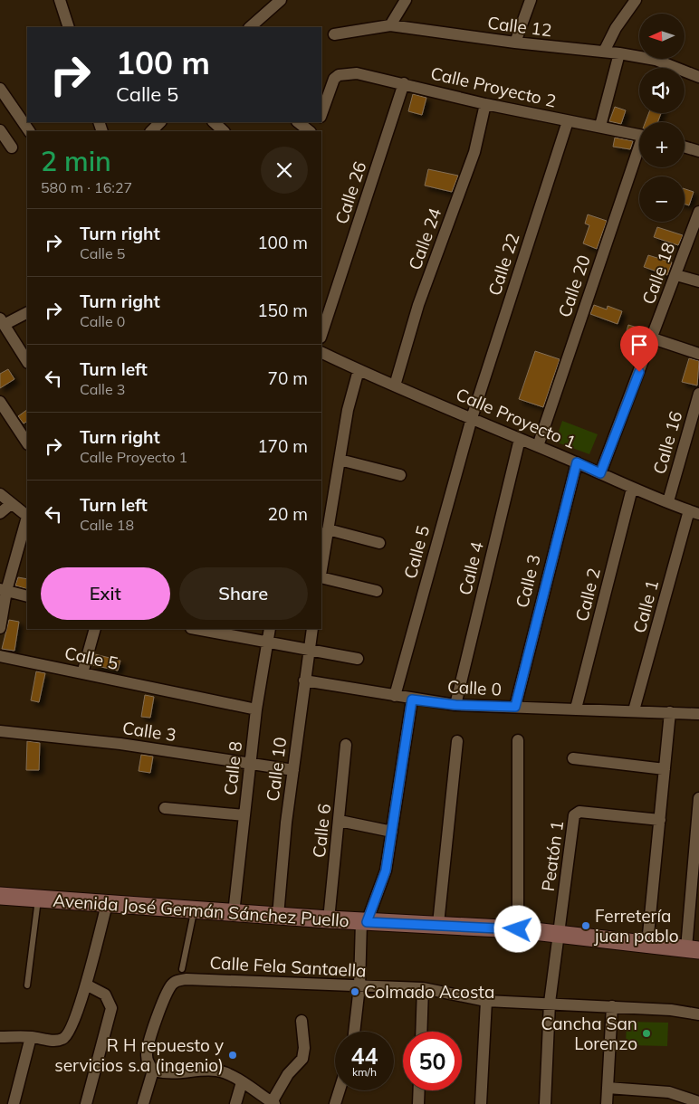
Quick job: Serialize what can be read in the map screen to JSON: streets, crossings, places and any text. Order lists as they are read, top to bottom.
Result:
{
  "streets": {
    "main road": ["Avenida José Germán Sánchez Puello"],
    "street": [
      "Calle 12",
      "Calle Proyecto 2",
      "Calle 26",
      "Calle 24",
      "Calle 22",
      "Calle 18",
      "Calle 20",
      "Calle Proyecto 1",
      "Calle 16",
      "Calle 5",
      "Calle 4",
      "Calle 3",
      "Calle 2",
      "Calle 1",
      "Calle 0",
      "Calle 8",
      "Calle 10",
      "Calle 6",
      "Peatón 1",
      "Calle Fela Santaella"
    ]
  },
  "crossings": [
    ["Calle Proyecto 2", "Calle 26"],
    ["Calle Proyecto 2", "Calle 24"],
    ["Calle Proyecto 2", "Calle 22"],
    ["Calle 24", "Calle Proyecto 1"],
    ["Calle 22", "Calle Proyecto 1"],
    ["Calle 22", "Calle 5"],
    ["Calle 18", "Calle Proyecto 1"],
    ["Calle 20", "Calle Proyecto 1"],
    ["Calle Proyecto 1", "Calle 16"],
    ["Calle Proyecto 1", "Calle 5"],
    ["Calle Proyecto 1", "Calle 4"],
    ["Calle Proyecto 1", "Calle 3"],
    ["Calle Proyecto 1", "Calle 2"],
    ["Calle Proyecto 1", "Calle 1"],
    ["Calle 5", "Calle 0"],
    ["Calle 5", "Calle 8"],
    ["Calle 4", "Calle 0"],
    ["Calle 3", "Calle 0"],
    ["Calle 3", "Calle 8"],
    ["Calle 3", "Calle 10"],
    ["Calle 2", "Calle 0"],
    ["Calle 1", "Calle 0"],
    ["Calle 0", "Calle 10"],
    ["Calle 8", "Avenida José Germán Sánchez Puello"],
    ["Calle 10", "Avenida José Germán Sánchez Puello"],
    ["Calle 6", "Avenida José Germán Sánchez Puello"],
    ["Peatón 1", "Avenida José Germán Sánchez Puello"]
  ],
  "places": [
    "Ferretería juan pablo",
    "Colmado Acosta",
    "Cancha San Lorenzo",
    "R H repuesto y servicios s.a (ingenio)"
  ],
  "north": "left",
  "page": {
    "map_buttons": ["+", "−"],
    "turn": ["100 m", "Calle 5"],
    "heading": ["2 min", "580 m · 16:27"],
    "list": [
      {
        "name": "Turn right",
        "note": "Calle 5",
        "value": "100 m"
      },
      {
        "name": "Turn right",
        "note": "Calle 0",
        "value": "150 m"
      },
      {
        "name": "Turn left",
        "note": "Calle 3",
        "value": "70 m"
      },
      {
        "name": "Turn right",
        "note": "Calle Proyecto 1",
        "value": "170 m"
      },
      {
        "name": "Turn left",
        "note": "Calle 18",
        "value": "20 m"
      }
    ],
    "buttons": ["Exit", "Share"],
    "speed": "44 km/h",
    "limit": "50"
  }
}
